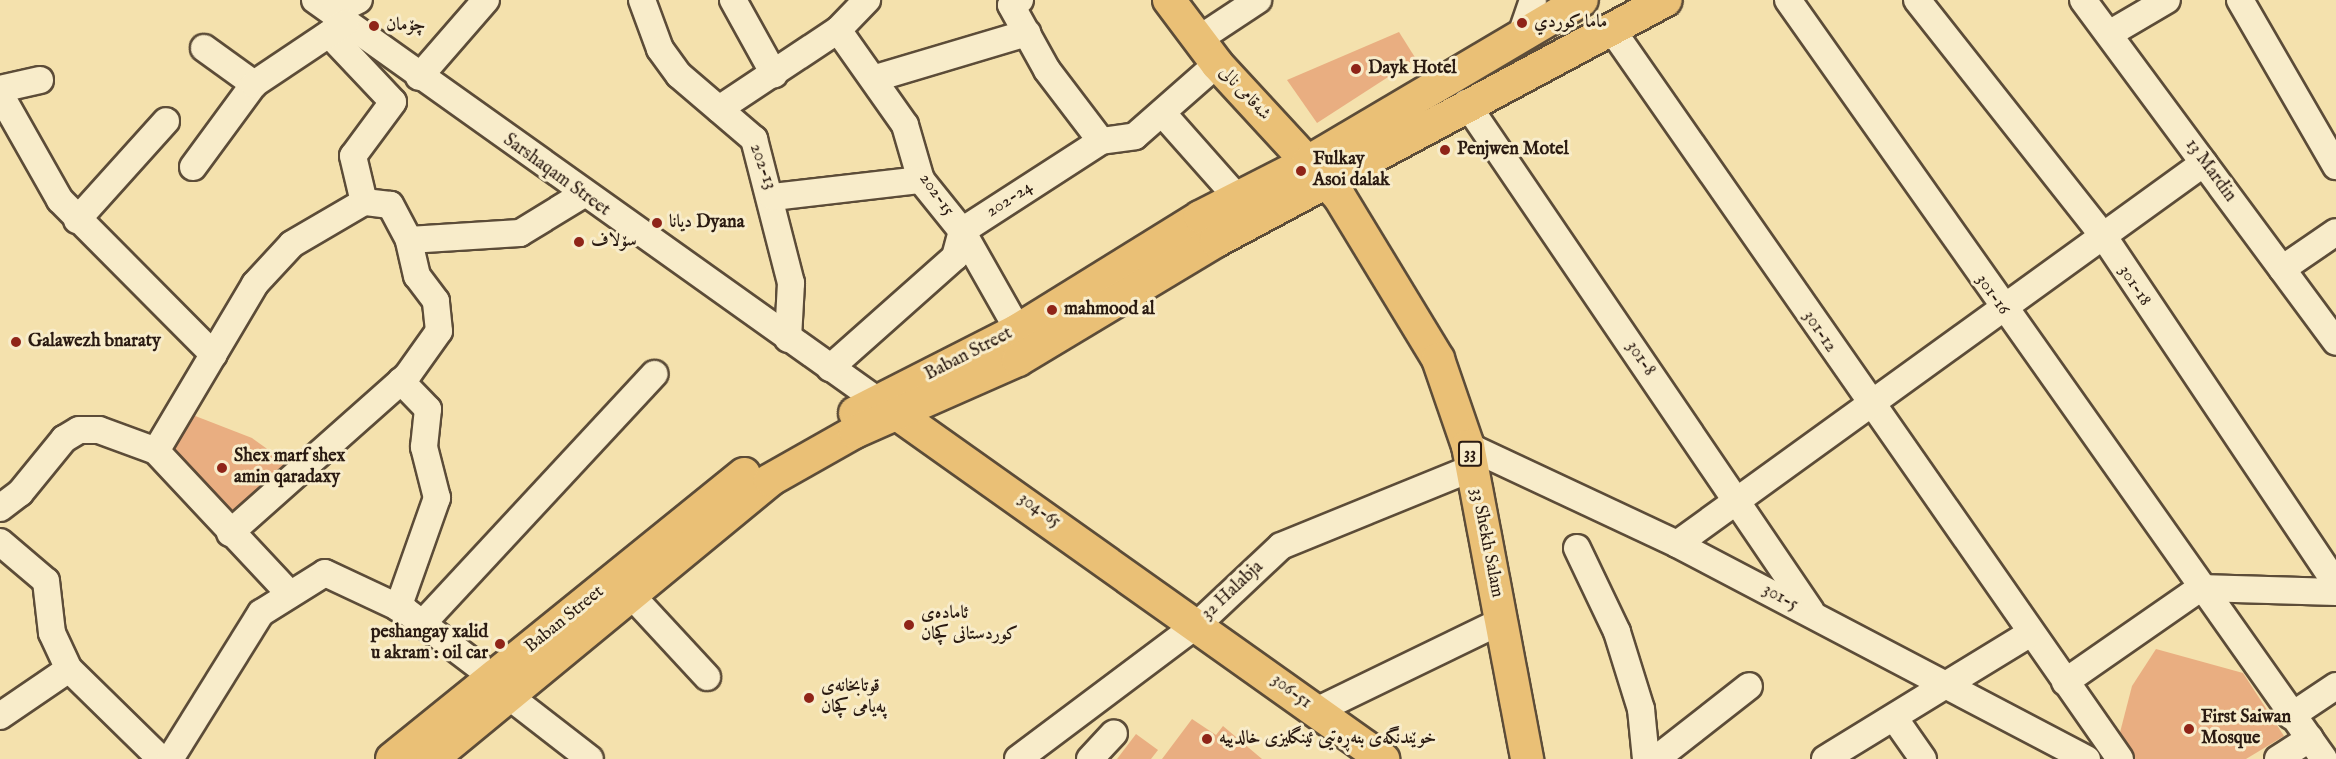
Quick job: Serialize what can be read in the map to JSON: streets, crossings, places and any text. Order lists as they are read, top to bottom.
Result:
{
  "streets": {
    "main road": [
      "شەقامی نالی",
      "Baban Street",
      "33",
      "304-65",
      "33 Shekh Salam",
      "306-51"
    ],
    "street": [
      "202-13",
      "13 Mardin",
      "Sarshaqam Street",
      "202-15",
      "202-24",
      "301-18",
      "301-16",
      "301-12",
      "301-8",
      "32 Halabja",
      "301-5"
    ]
  },
  "crossings": [
    ["شەقامی نالی", "202-24"],
    ["شەقامی نالی", "Baban Street"],
    ["شەقامی نالی", "33 Shekh Salam"],
    ["202-13", "Sarshaqam Street"],
    ["Sarshaqam Street", "Baban Street"],
    ["Sarshaqam Street", "304-65"],
    ["202-15", "202-24"],
    ["202-15", "Baban Street"],
    ["Baban Street", "304-65"],
    ["Baban Street", "33 Shekh Salam"],
    ["301-8", "301-5"],
    ["304-65", "32 Halabja"],
    ["304-65", "306-51"],
    ["33 Shekh Salam", "32 Halabja"],
    ["33 Shekh Salam", "301-5"],
    ["32 Halabja", "301-5"],
    ["32 Halabja", "306-51"]
  ],
  "places": [
    "ماما كوردي",
    "چۆمان",
    "Dayk Hotel",
    "Penjwen Motel",
    "Fulkay Asoi dalak",
    "دیانا Dyana",
    "سۆلاف",
    "mahmood al",
    "Galawezh bnaraty",
    "Shex marf shex amin qaradaxy",
    "ئامادەی کوردستانی کچان",
    "peshangay xalid u akram : oil car",
    "قوتابخانەی پەیامی کچان",
    "First Saiwan Mosque",
    "خوێندنگەی بنەڕەتیی ئینگلیزی خالدییە"
  ]
}
